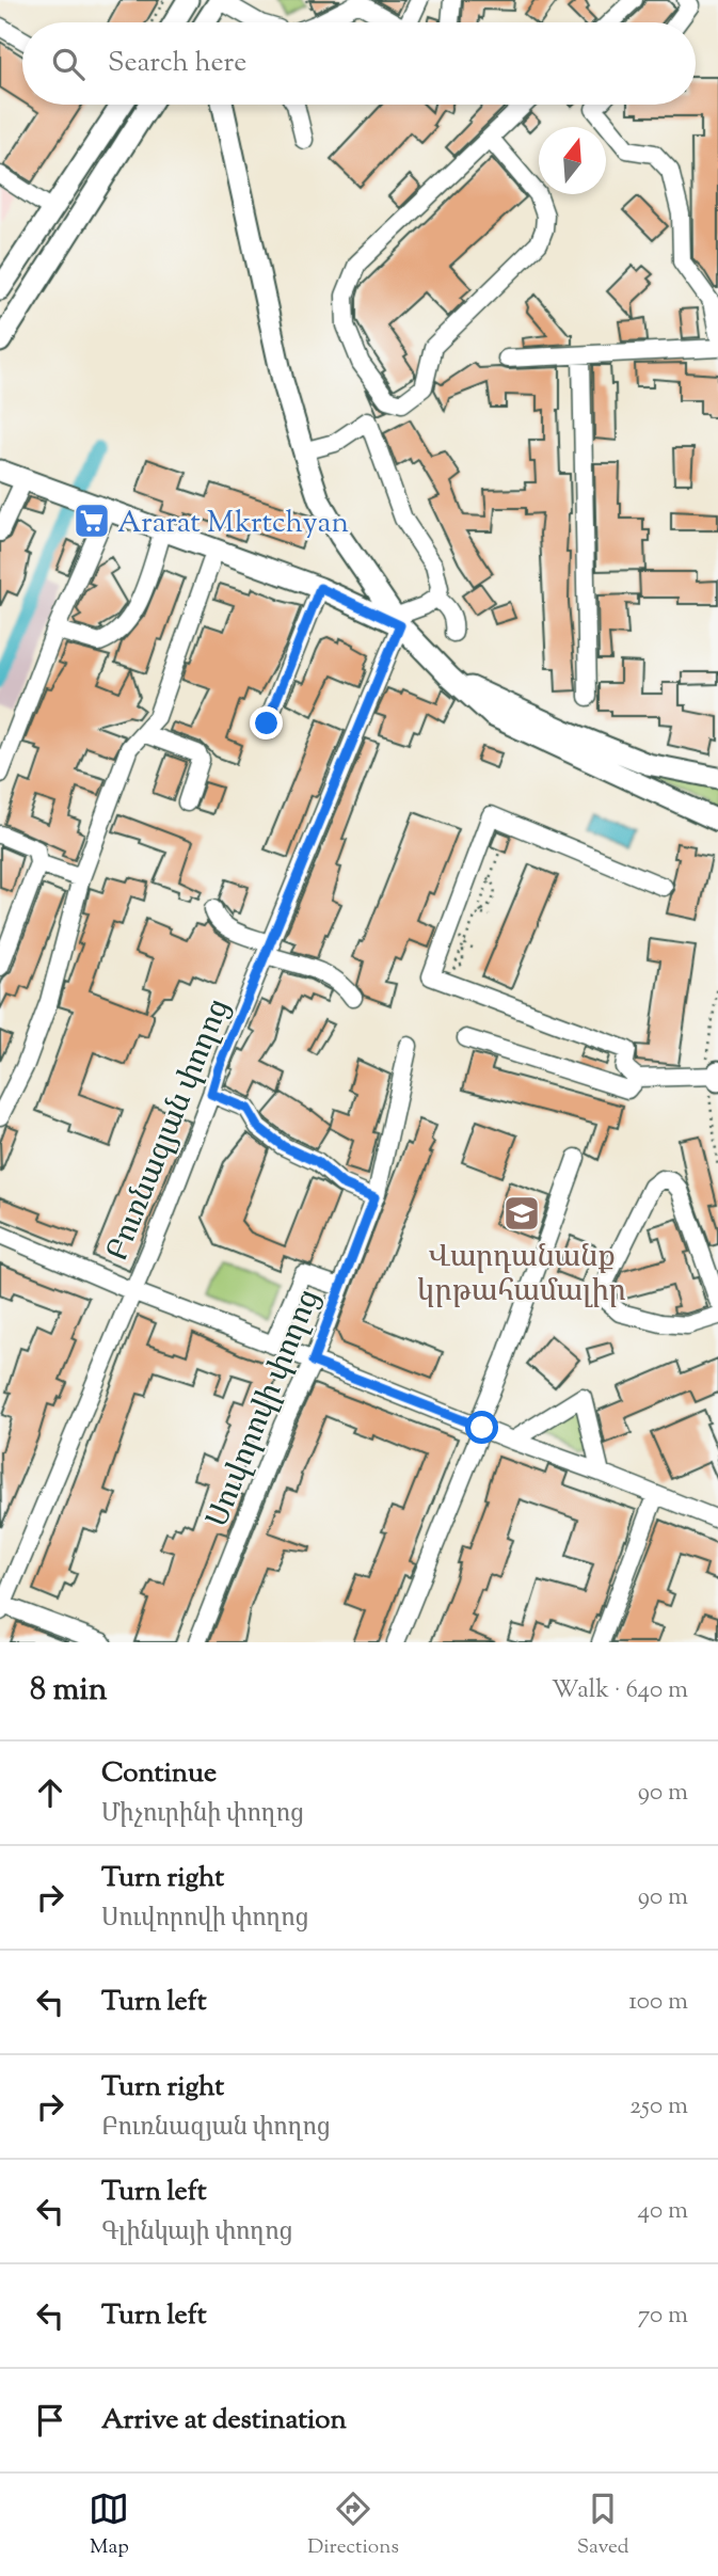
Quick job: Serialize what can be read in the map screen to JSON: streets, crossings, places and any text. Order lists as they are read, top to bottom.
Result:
{
  "streets": {
    "street": ["Բուռնազյան փողոց", "Սուվորովի փողոց"]
  },
  "places": {
    "supermarket": ["Ararat Mkrtchyan"],
    "school or university": ["Վարդանանք կրթահամալիր"]
  },
  "north": "top",
  "page": {
    "search": "Search here",
    "heading": ["8 min", "Walk · 640 m"],
    "list": [
      ["Continue", "Միչուրինի փողոց", "90 m"],
      ["Turn right", "Սուվորովի փողոց", "90 m"],
      ["Turn left", "100 m"],
      ["Turn right", "Բուռնազյան փողոց", "250 m"],
      ["Turn left", "Գլինկայի փողոց", "40 m"],
      ["Turn left", "70 m"],
      "Arrive at destination"
    ],
    "nav": ["Map", "Directions", "Saved"]
  }
}
